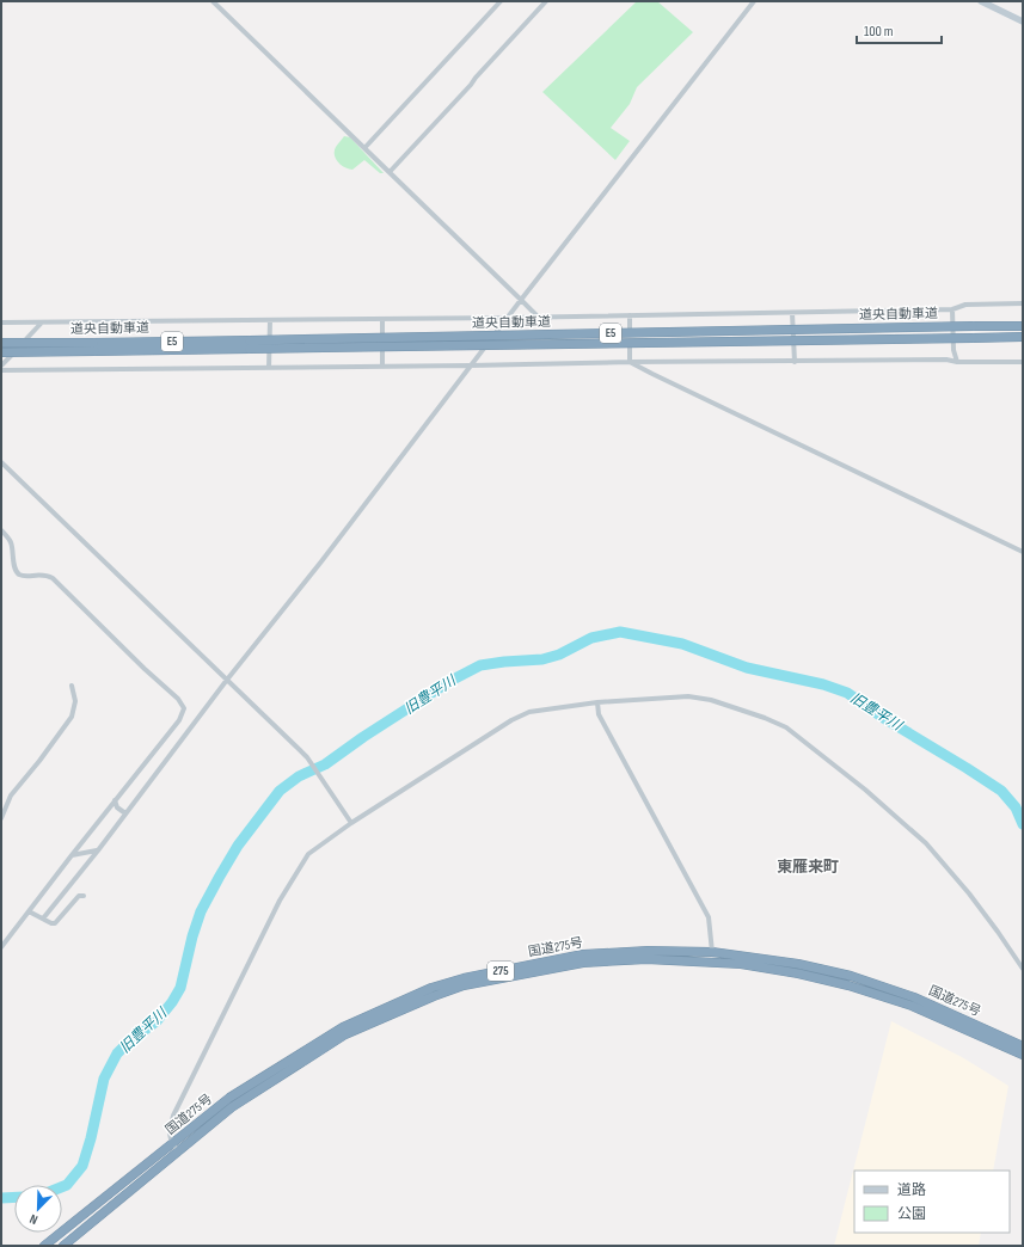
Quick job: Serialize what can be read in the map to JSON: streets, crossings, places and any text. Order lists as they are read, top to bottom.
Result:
{
  "streets": {
    "highway": [
      "道央自動車道",
      "E5",
      "国道275号",
      "275"
    ]
  },
  "districts": ["東雁来町"],
  "water": ["旧豊平川"],
  "legend": ["道路", "公園"],
  "scale_bar": "100 m",
  "north": "bottom left"
}
